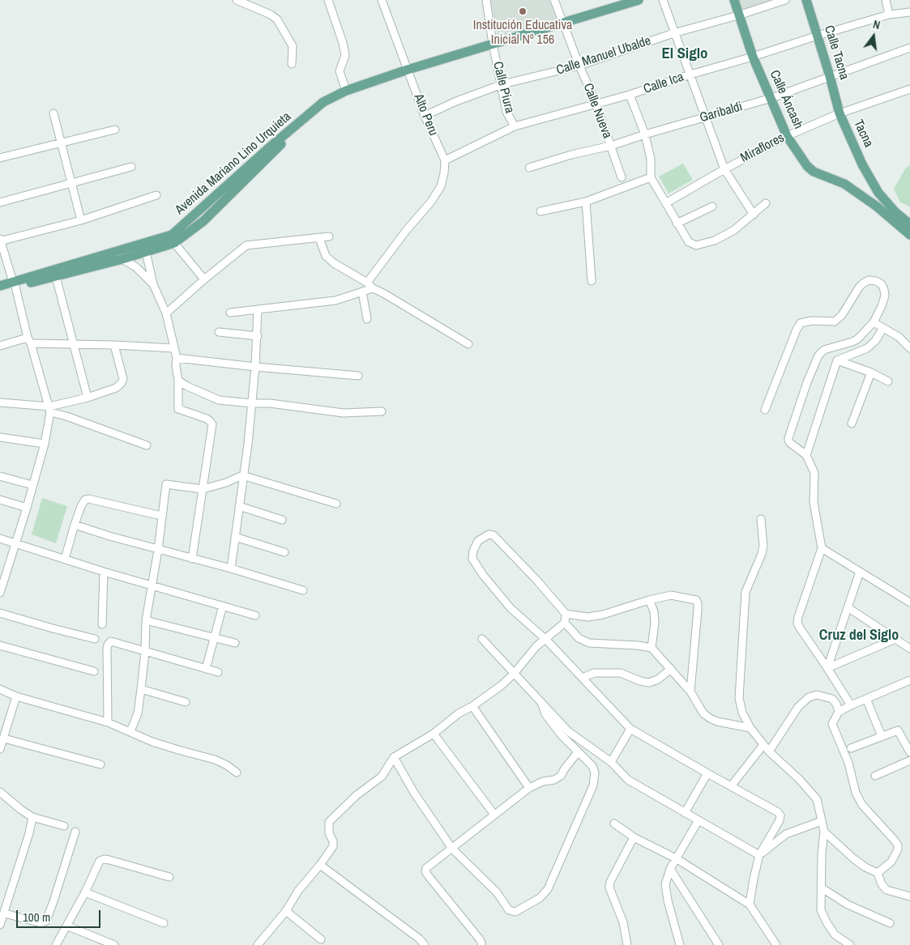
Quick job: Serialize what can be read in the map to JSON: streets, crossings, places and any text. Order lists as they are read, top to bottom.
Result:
{
  "streets": {
    "main road": [
      "Calle Tacna",
      "Calle Áncash",
      "Tacna",
      "Avenida Mariano Lino Urquieta"
    ],
    "street": [
      "Calle Manuel Ubalde",
      "Calle Ica",
      "Calle Piura",
      "Calle Nueva",
      "Garibaldi",
      "Alto Peru",
      "Miraflores"
    ]
  },
  "crossings": [
    ["Calle Tacna", "Calle Ica"],
    ["Calle Tacna", "Garibaldi"],
    ["Calle Tacna", "Tacna"],
    ["Calle Tacna", "Miraflores"],
    ["Calle Manuel Ubalde", "Calle Piura"],
    ["Calle Manuel Ubalde", "Calle Áncash"],
    ["Calle Manuel Ubalde", "Calle Nueva"],
    ["Calle Manuel Ubalde", "Alto Peru"],
    ["Calle Ica", "Calle Piura"],
    ["Calle Ica", "Calle Áncash"],
    ["Calle Ica", "Calle Nueva"],
    ["Calle Ica", "Alto Peru"],
    ["Calle Áncash", "Garibaldi"],
    ["Calle Áncash", "Miraflores"],
    ["Calle Nueva", "Garibaldi"],
    ["Tacna", "Miraflores"]
  ],
  "districts": ["El Siglo", "Cruz del Siglo"],
  "places": ["Institución Educativa Inicial Nº 156"],
  "scale_bar": "100 m",
  "north": "top"
}
